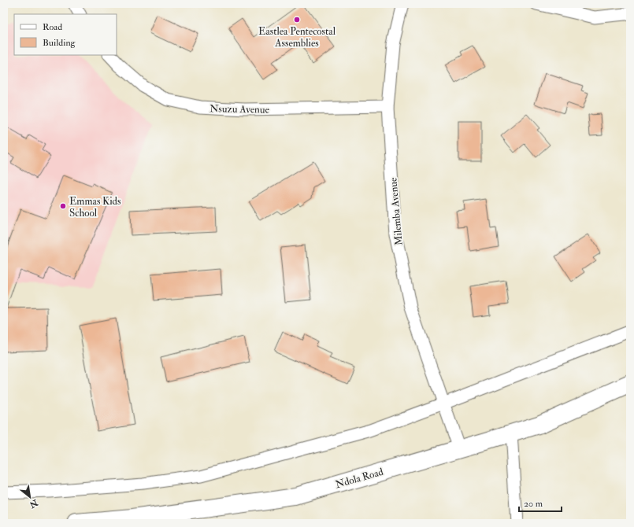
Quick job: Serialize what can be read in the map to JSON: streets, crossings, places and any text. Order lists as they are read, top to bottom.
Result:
{
  "streets": {
    "main road": ["Ndola Road"],
    "street": ["Nsuzu Avenue", "Milemba Avenue"]
  },
  "crossings": [
    ["Nsuzu Avenue", "Milemba Avenue"],
    ["Milemba Avenue", "Ndola Road"]
  ],
  "places": ["Eastlea Pentecostal Assemblies", "Emmas Kids School"],
  "legend": ["Road", "Building"],
  "scale_bar": "20 m",
  "north": "bottom right"
}
